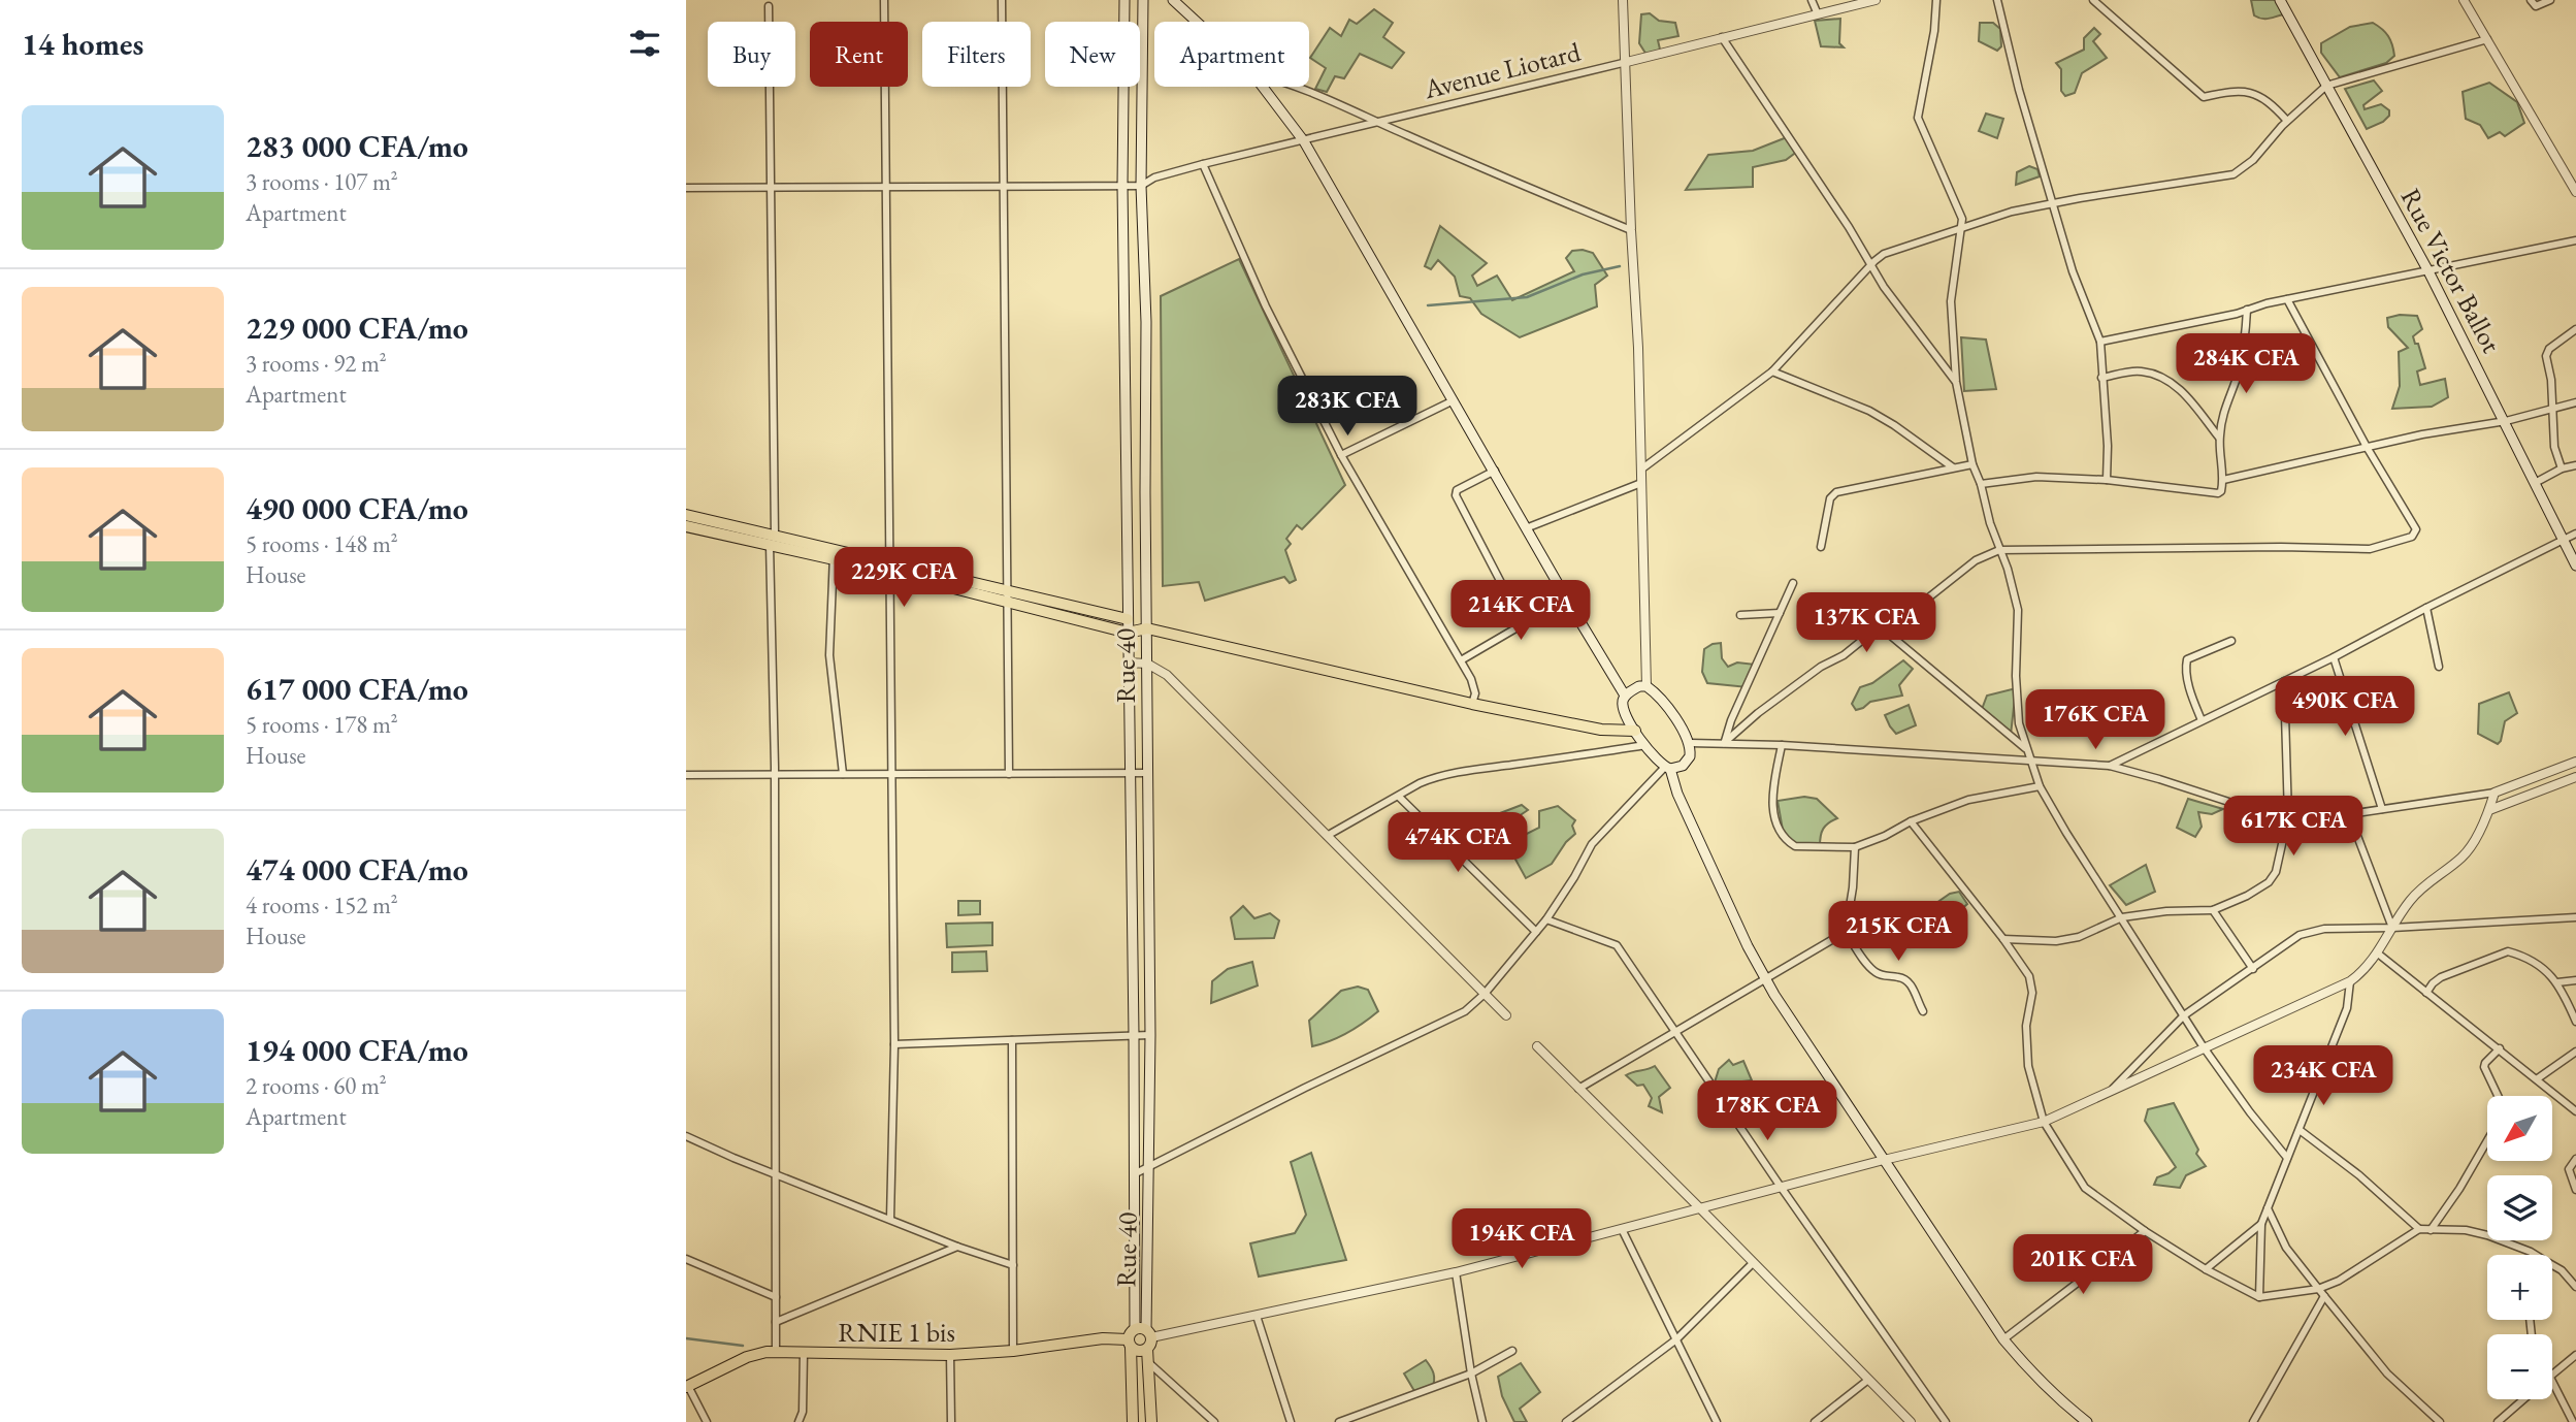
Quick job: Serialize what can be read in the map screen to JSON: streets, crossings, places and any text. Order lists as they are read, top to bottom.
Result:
{
  "streets": {
    "main road": ["Rue Victor Ballot", "Rue 40", "RNIE 1 bis"],
    "street": ["Avenue Liotard"]
  },
  "crossings": [
    ["Avenue Liotard", "Rue 40"]
  ],
  "north": "bottom left",
  "page": {
    "heading": "14 homes",
    "chip": [
      "Buy",
      "Rent",
      "Filters",
      "New",
      "Apartment"
    ],
    "list": [
      {
        "name": "283 000 CFA/mo",
        "note": "3 rooms · 107 m² · Apartment"
      },
      {
        "name": "229 000 CFA/mo",
        "note": "3 rooms · 92 m² · Apartment"
      },
      {
        "name": "490 000 CFA/mo",
        "note": "5 rooms · 148 m² · House"
      },
      {
        "name": "617 000 CFA/mo",
        "note": "5 rooms · 178 m² · House"
      },
      {
        "name": "474 000 CFA/mo",
        "note": "4 rooms · 152 m² · House"
      },
      {
        "name": "194 000 CFA/mo",
        "note": "2 rooms · 60 m² · Apartment"
      }
    ],
    "price": [
      "284K CFA",
      "283K CFA",
      "229K CFA",
      "214K CFA",
      "137K CFA",
      "490K CFA",
      "176K CFA",
      "617K CFA",
      "474K CFA",
      "215K CFA",
      "234K CFA",
      "178K CFA",
      "194K CFA",
      "201K CFA"
    ],
    "map_buttons": ["+", "−"]
  }
}
